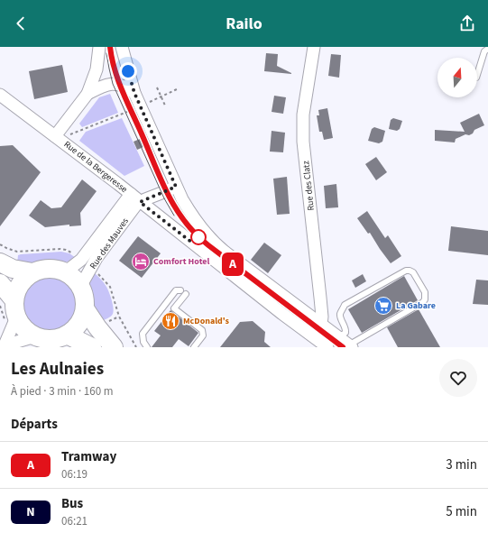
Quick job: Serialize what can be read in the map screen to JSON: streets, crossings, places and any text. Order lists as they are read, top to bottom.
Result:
{
  "streets": {
    "street": ["Rue de la Bergeresse", "Rue des Clatz", "Rue des Mauves"]
  },
  "crossings": [
    ["Rue de la Bergeresse", "Rue des Mauves"]
  ],
  "places": {
    "hotel": ["Comfort Hotel"],
    "supermarket": ["La Gabare"],
    "restaurant": ["McDonald's"]
  },
  "lines": ["tram line A"],
  "north": "top",
  "page": {
    "header": "Railo",
    "on_map": "A",
    "heading": [
      ["Les Aulnaies", "À pied · 3 min · 160 m"],
      "Départs"
    ],
    "list": [
      {
        "mark": "A",
        "name": "Tramway",
        "note": "06:19",
        "value": "3 min"
      },
      {
        "mark": "N",
        "name": "Bus",
        "note": "06:21",
        "value": "5 min"
      }
    ]
  }
}
